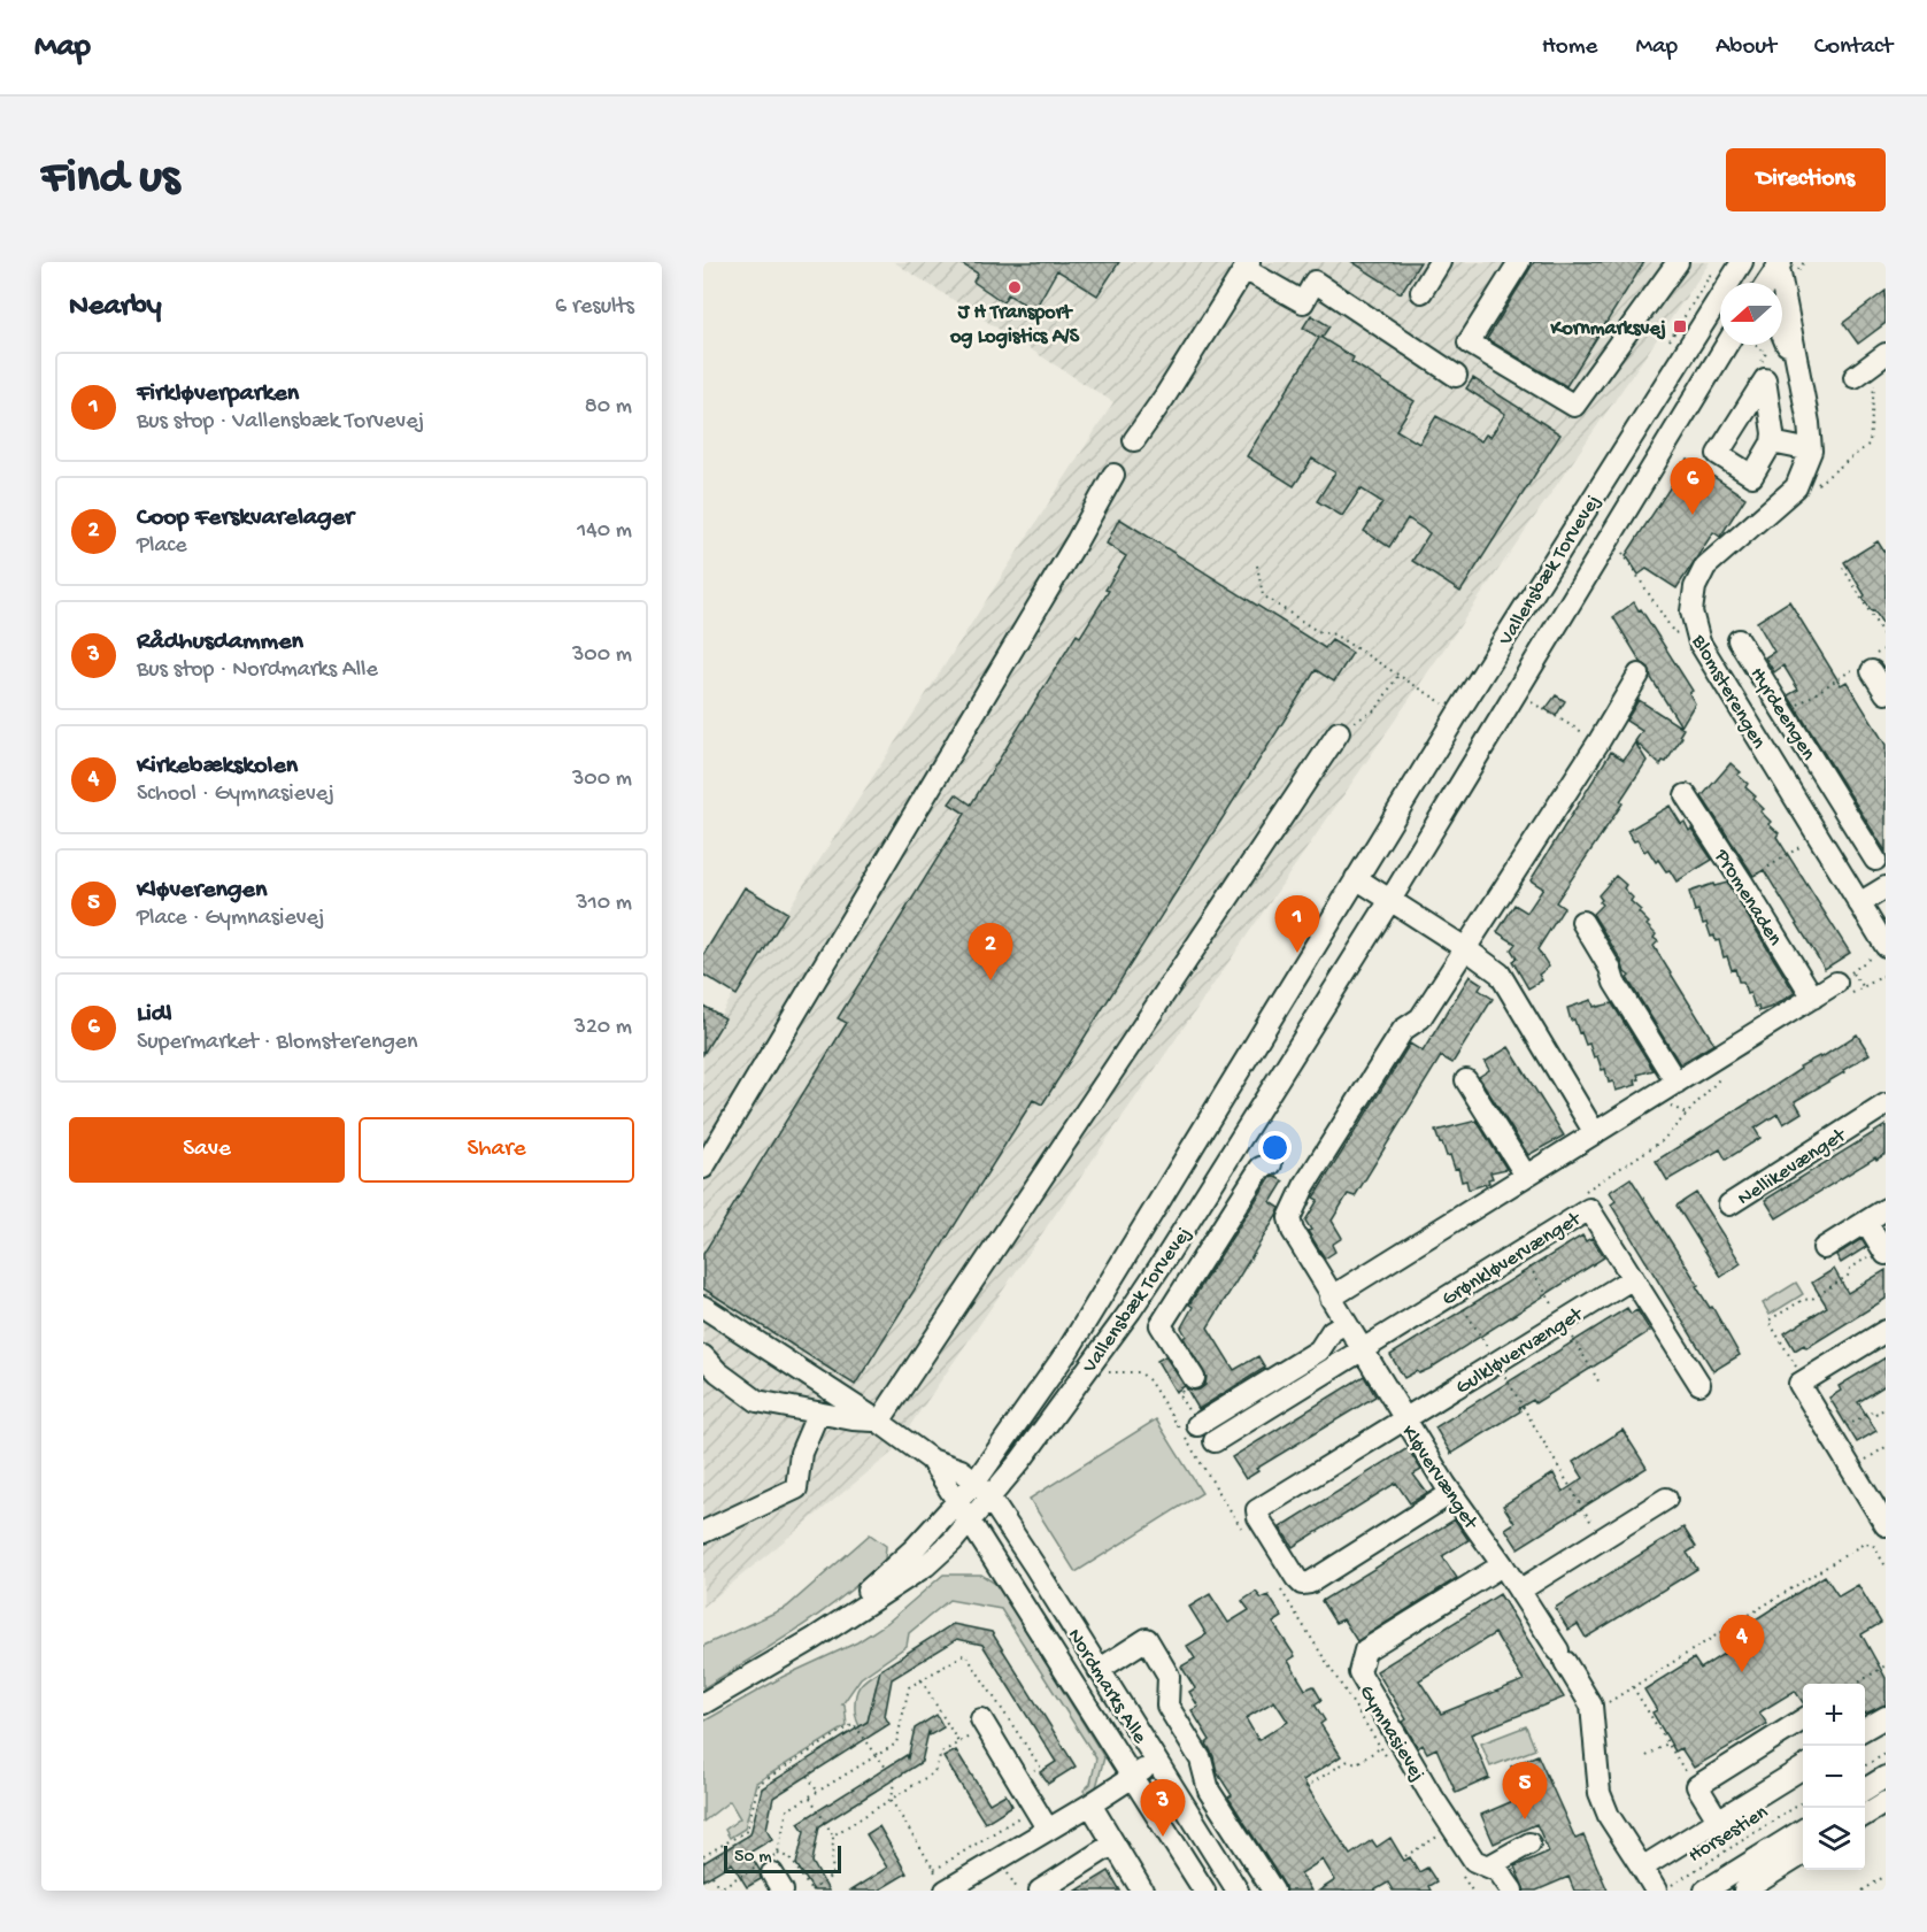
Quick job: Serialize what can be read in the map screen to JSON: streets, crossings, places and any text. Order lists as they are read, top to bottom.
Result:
{
  "streets": {
    "street": [
      "Vallensbæk Torvevej",
      "Blomsterengen",
      "Hyrdeengen",
      "Promenaden",
      "Nellikevænget",
      "Grønkløvervænget",
      "Gulkløvervænget",
      "Kløvervænget",
      "Nordmarks Alle",
      "Gymnasievej"
    ],
    "path": ["Horsestien"]
  },
  "crossings": [
    ["Vallensbæk Torvevej", "Nordmarks Alle"],
    ["Grønkløvervænget", "Gulkløvervænget"],
    ["Grønkløvervænget", "Kløvervænget"],
    ["Gulkløvervænget", "Kløvervænget"]
  ],
  "places": {
    "other": ["J H Transport og Logistics A/S"],
    "transit": ["Kornmarksvej"]
  },
  "scale_bar": "50 m",
  "north": "left",
  "page": {
    "header": "Map",
    "nav": [
      "Home",
      "Map",
      "About",
      "Contact"
    ],
    "buttons": [
      "Directions",
      ["Save", "Share"]
    ],
    "title": "Find us",
    "heading": ["Nearby", "6 results"],
    "list": [
      {
        "mark": "1",
        "name": "Firkløverparken",
        "note": "Bus stop · Vallensbæk Torvevej",
        "value": "80 m"
      },
      {
        "mark": "2",
        "name": "Coop Ferskvarelager",
        "note": "Place",
        "value": "140 m"
      },
      {
        "mark": "3",
        "name": "Rådhusdammen",
        "note": "Bus stop · Nordmarks Alle",
        "value": "300 m"
      },
      {
        "mark": "4",
        "name": "Kirkebækskolen",
        "note": "School · Gymnasievej",
        "value": "300 m"
      },
      {
        "mark": "5",
        "name": "Kløverengen",
        "note": "Place · Gymnasievej",
        "value": "310 m"
      },
      {
        "mark": "6",
        "name": "Lidl",
        "note": "Supermarket · Blomsterengen",
        "value": "320 m"
      }
    ],
    "pins": [
      "6",
      "1",
      "2",
      "4",
      "5",
      "3"
    ],
    "map_buttons": ["+", "−"],
    "scale": "50 m"
  }
}
